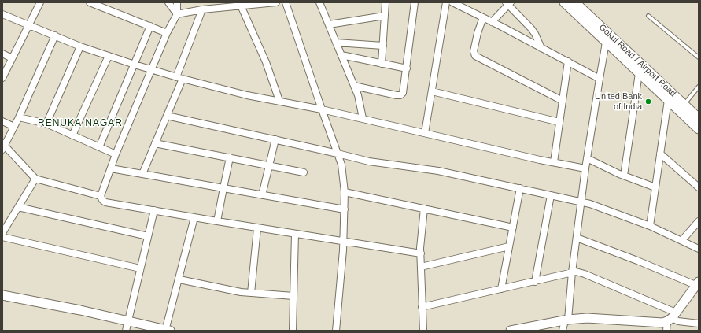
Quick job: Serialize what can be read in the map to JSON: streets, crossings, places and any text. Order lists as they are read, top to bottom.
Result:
{
  "streets": {
    "main road": ["Gokul Road / Airport Road"]
  },
  "districts": ["RENUKA NAGAR"],
  "places": ["United Bank of India"]
}
